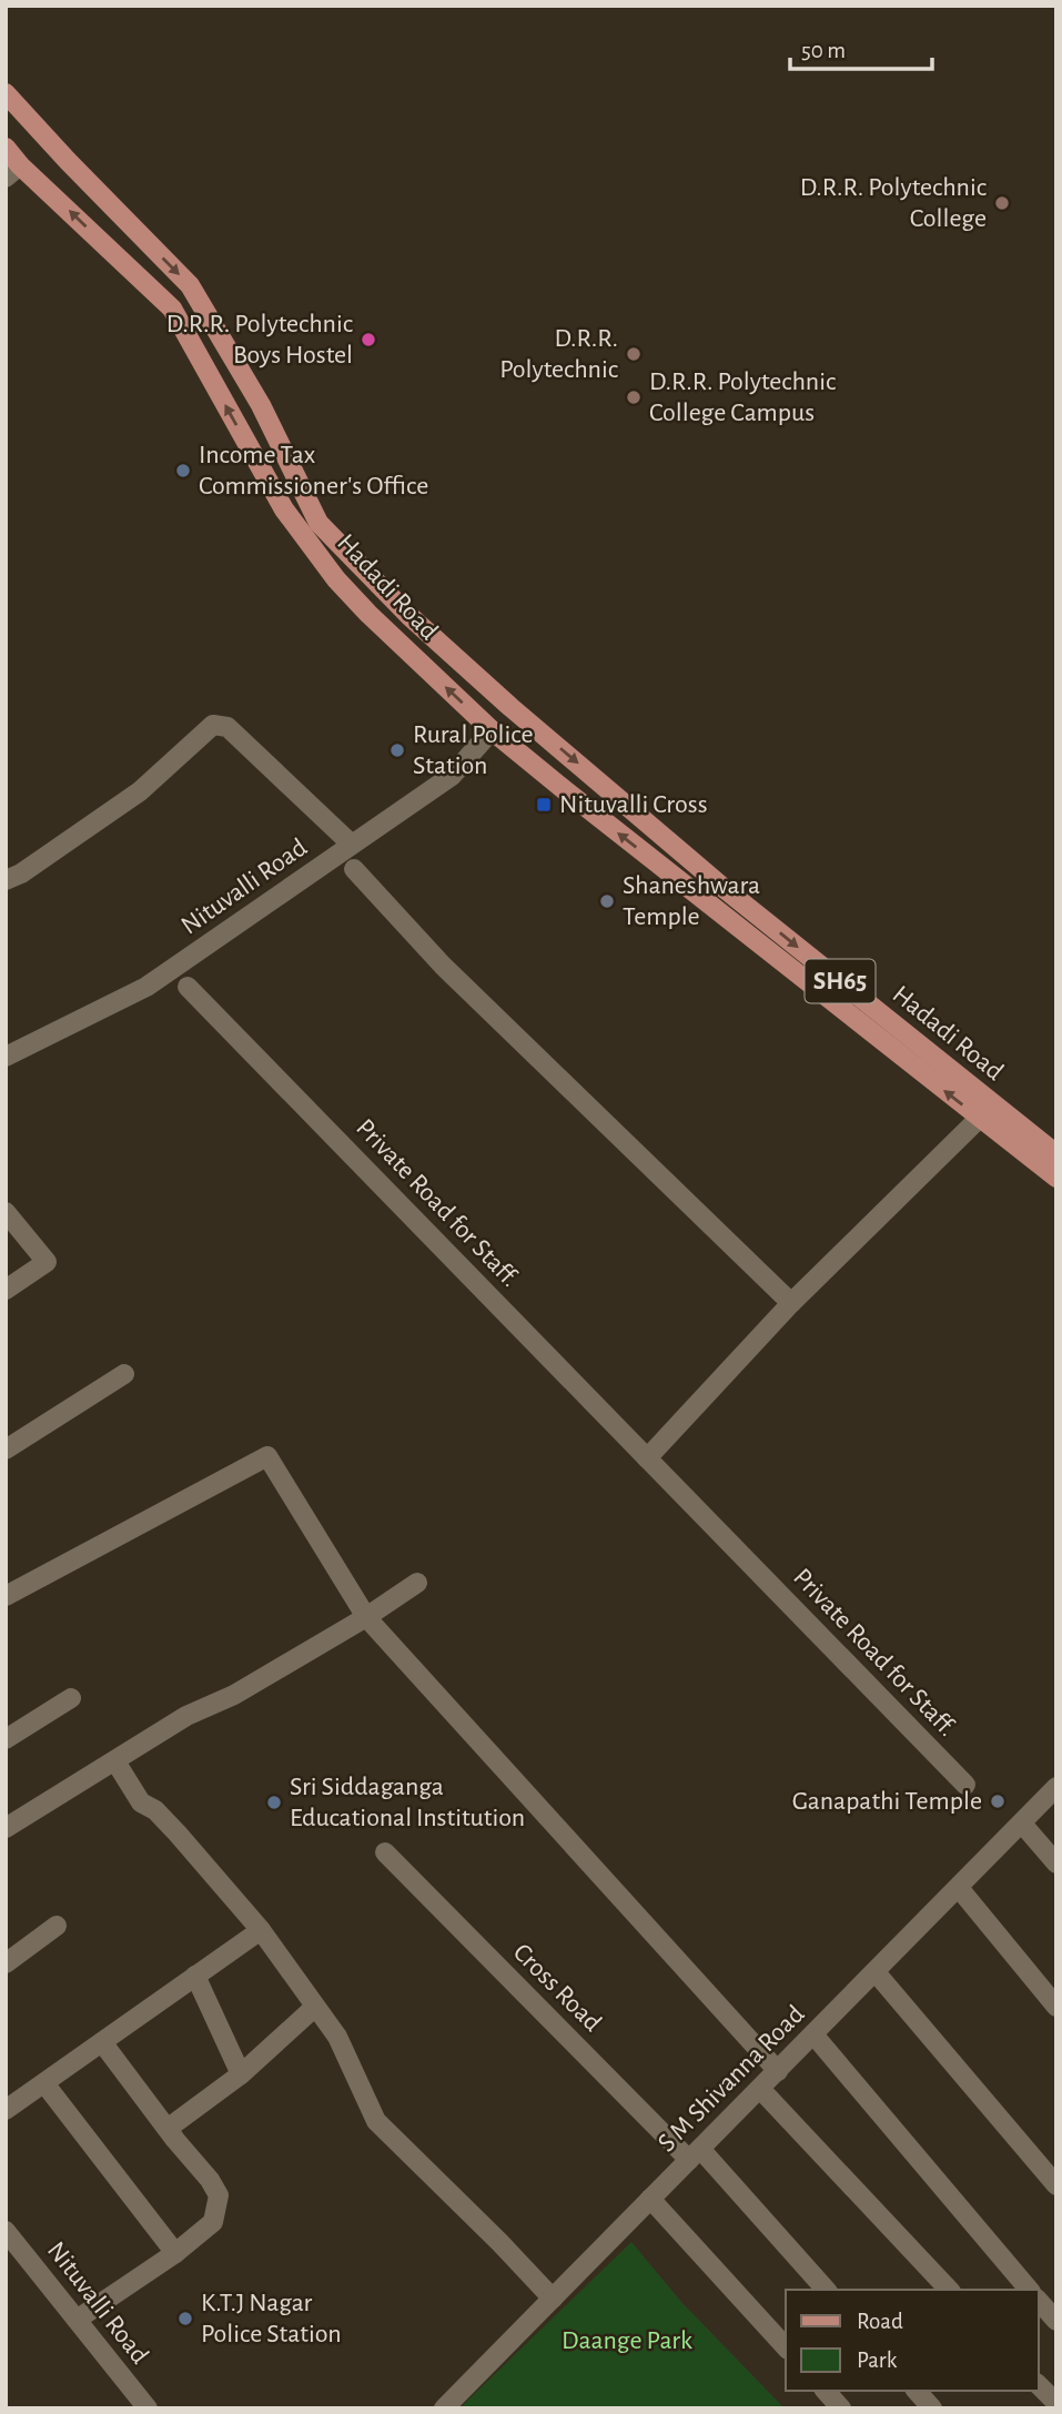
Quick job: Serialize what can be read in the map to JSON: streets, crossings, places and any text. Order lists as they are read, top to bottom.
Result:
{
  "streets": {
    "main road": ["Hadadi Road", "SH65"],
    "street": [
      "Nituvalli Road",
      "Private Road for Staff.",
      "Cross Road",
      "S M Shivanna Road"
    ]
  },
  "crossings": [
    ["Hadadi Road", "Nituvalli Road"],
    ["Cross Road", "S M Shivanna Road"]
  ],
  "parks": ["Daange Park"],
  "places": {
    "other": [
      "D.R.R. Polytechnic College",
      "D.R.R. Polytechnic Boys Hostel",
      "D.R.R. Polytechnic",
      "D.R.R. Polytechnic College Campus",
      "Income Tax Commissioner's Office",
      "Rural Police Station",
      "Shaneshwara Temple",
      "Ganapathi Temple",
      "Sri Siddaganga Educational Institution",
      "K.T.J Nagar Police Station"
    ],
    "transit": ["Nituvalli Cross"]
  },
  "legend": ["Road", "Park"],
  "scale_bar": "50 m"
}
